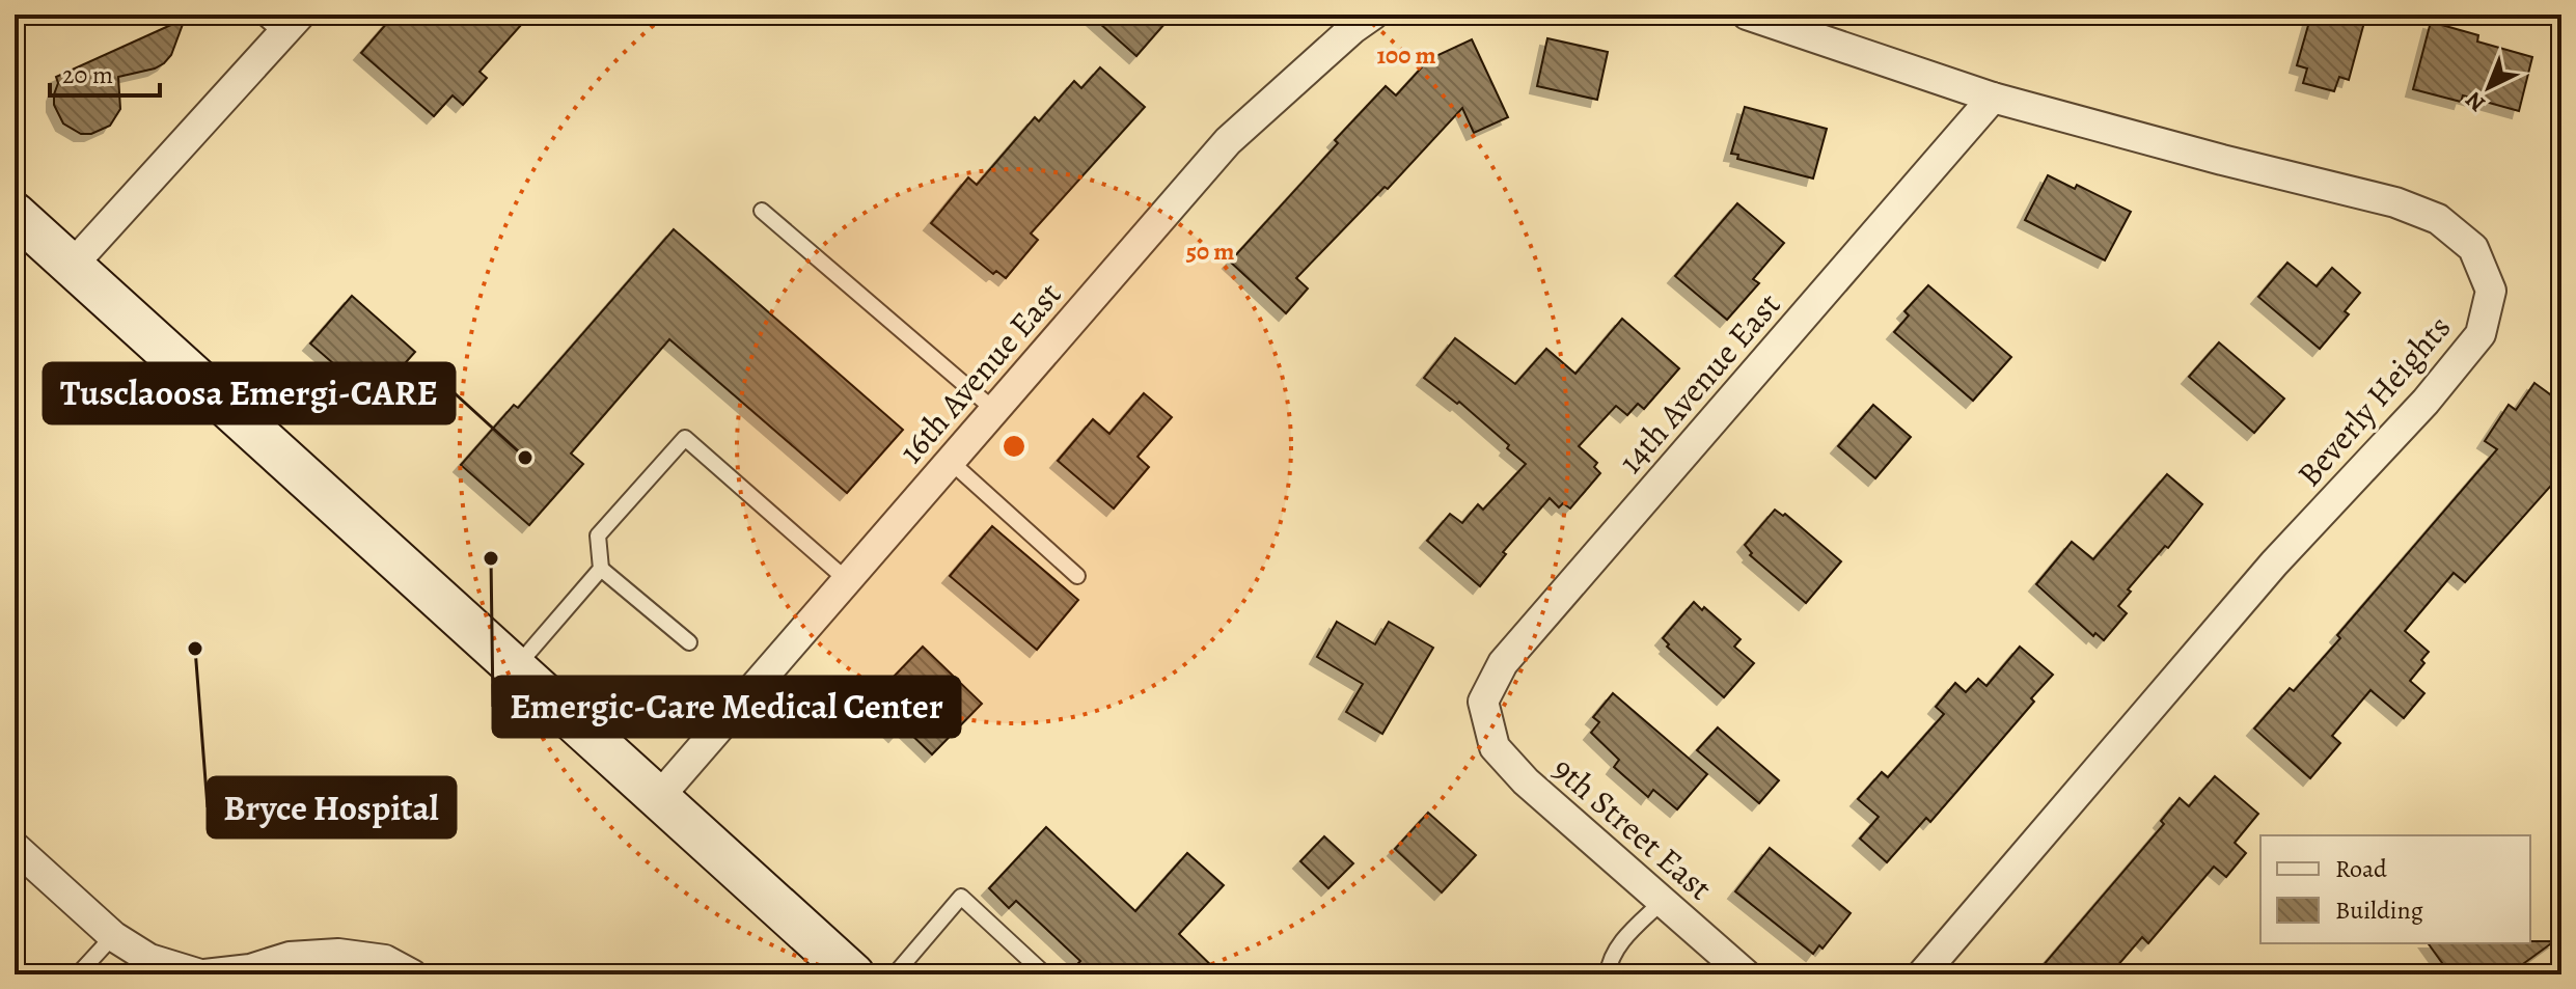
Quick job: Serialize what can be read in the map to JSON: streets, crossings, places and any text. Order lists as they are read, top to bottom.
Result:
{
  "streets": {
    "street": [
      "16th Avenue East",
      "14th Avenue East",
      "Beverly Heights",
      "9th Street East"
    ]
  },
  "crossings": [
    ["14th Avenue East", "Beverly Heights"],
    ["14th Avenue East", "9th Street East"]
  ],
  "places": ["Tusclaoosa Emergi-CARE", "Emergic-Care Medical Center", "Bryce Hospital"],
  "legend": ["Road", "Building"],
  "scale_bar": "20 m",
  "north": "bottom left",
  "rings": ["100 m", "50 m"]
}
